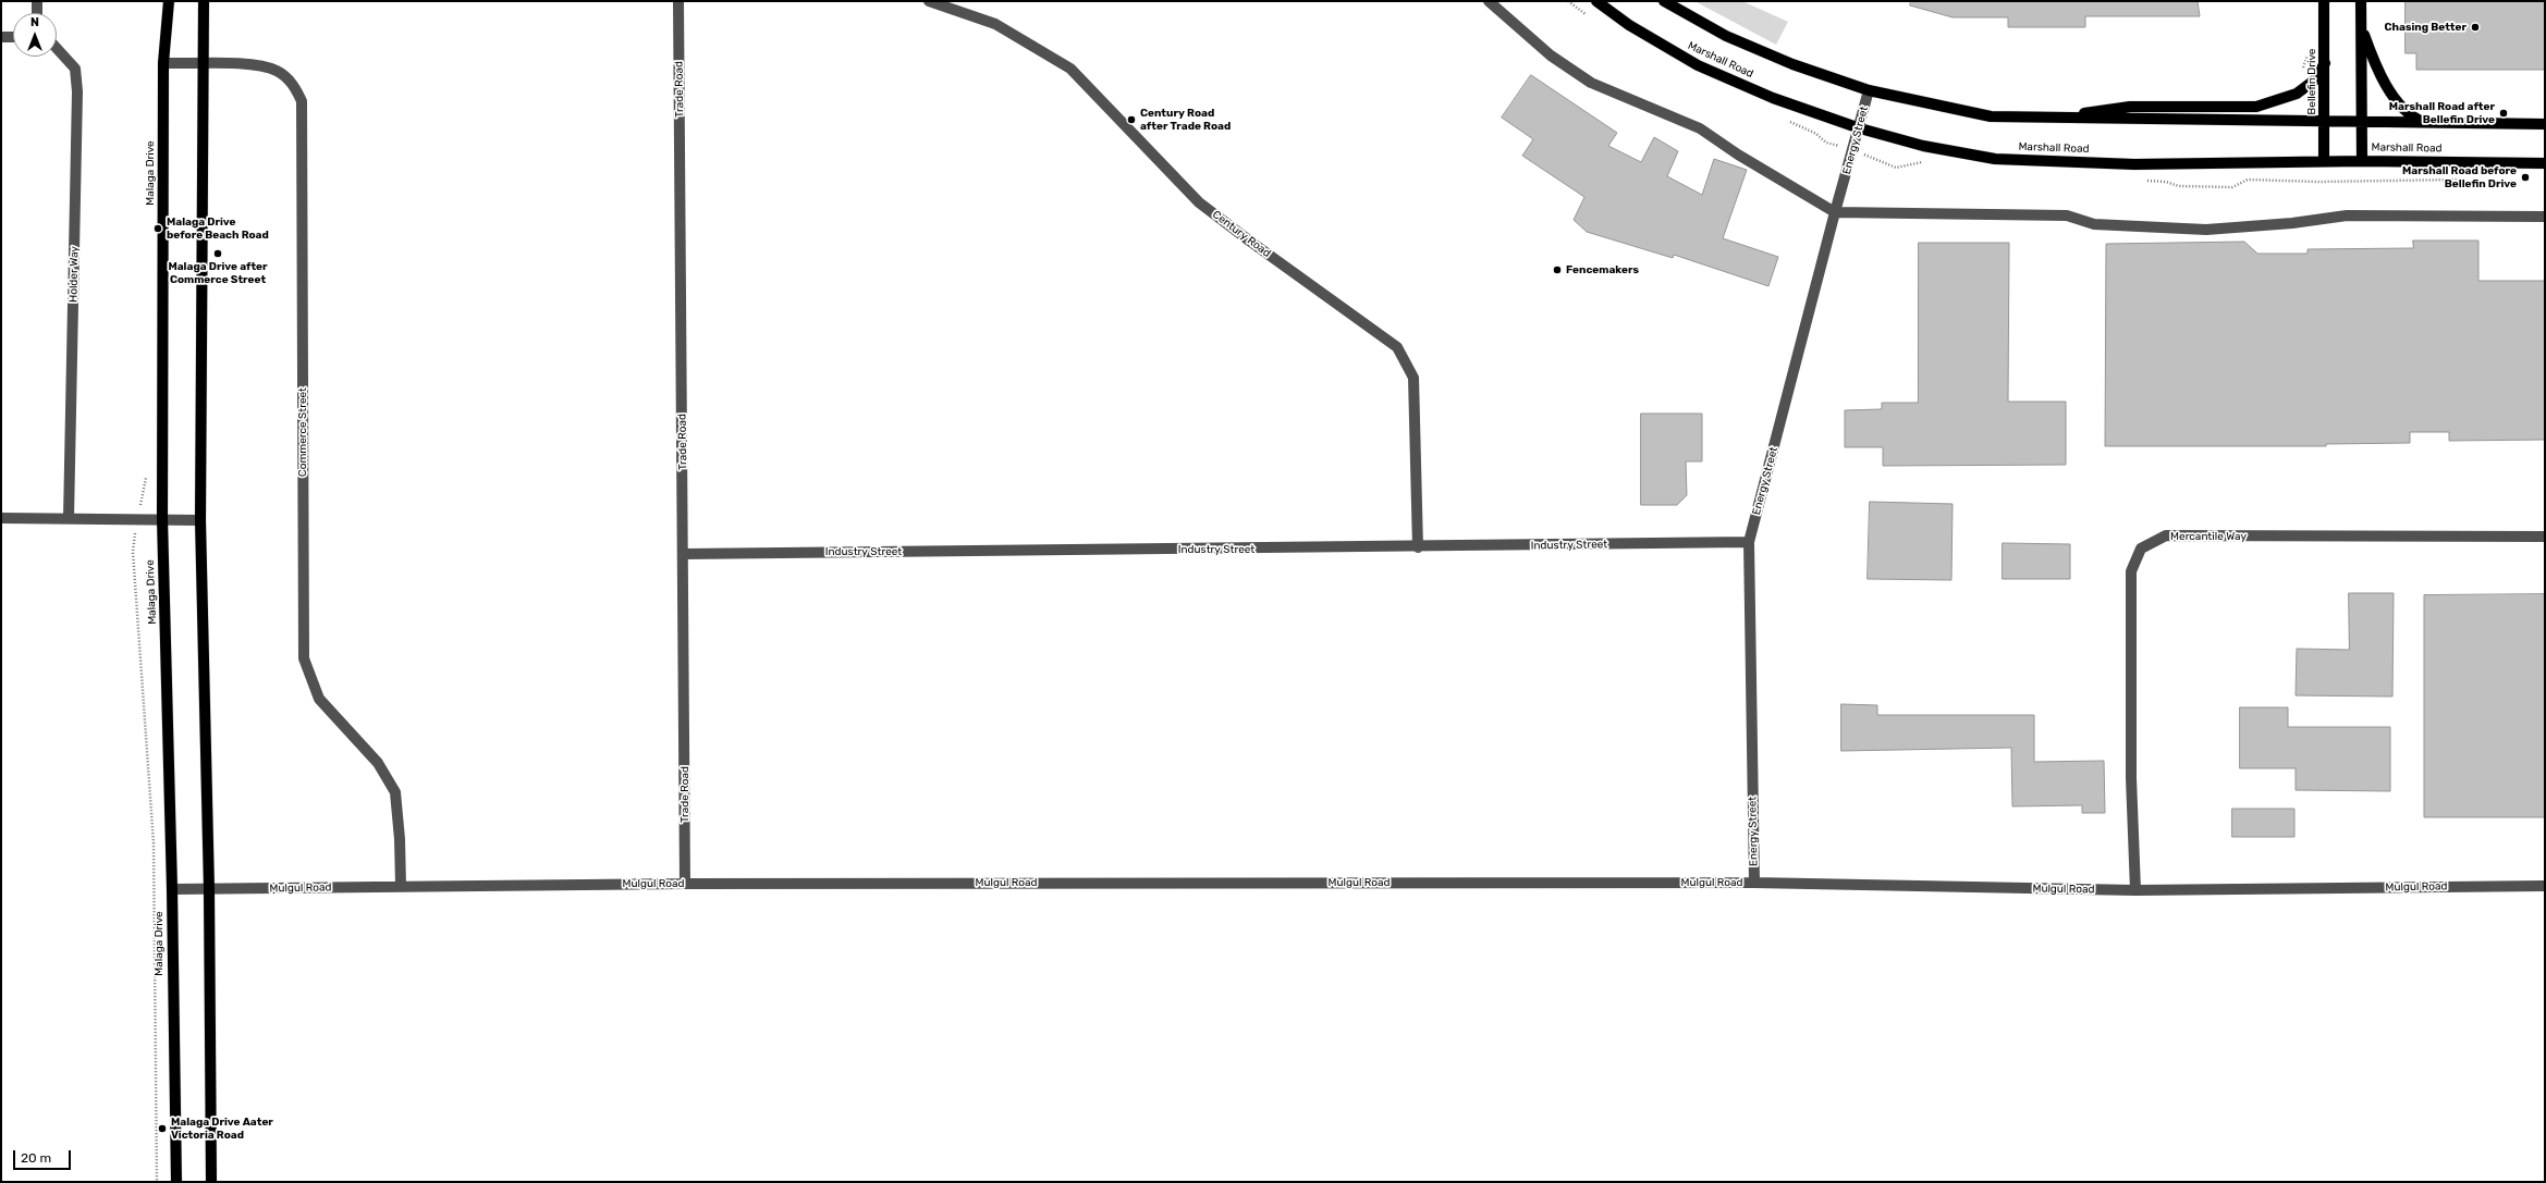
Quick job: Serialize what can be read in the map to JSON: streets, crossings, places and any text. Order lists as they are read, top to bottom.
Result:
{
  "streets": {
    "main road": ["Marshall Road", "Bellefin Drive", "Malaga Drive"],
    "street": [
      "Trade Road",
      "Energy Street",
      "Century Road",
      "Holder Way",
      "Commerce Street",
      "Mercantile Way",
      "Industry Street",
      "Mulgul Road"
    ]
  },
  "crossings": [
    ["Marshall Road", "Bellefin Drive"],
    ["Marshall Road", "Energy Street"],
    ["Trade Road", "Industry Street"],
    ["Trade Road", "Mulgul Road"],
    ["Energy Street", "Industry Street"],
    ["Energy Street", "Mulgul Road"],
    ["Malaga Drive", "Commerce Street"],
    ["Malaga Drive", "Mulgul Road"],
    ["Century Road", "Industry Street"],
    ["Commerce Street", "Mulgul Road"],
    ["Mercantile Way", "Mulgul Road"]
  ],
  "places": [
    "Chasing Better",
    "Marshall Road after Bellefin Drive",
    "Century Road after Trade Road",
    "Marshall Road before Bellefin Drive",
    "Malaga Drive before Beach Road",
    "Malaga Drive after Commerce Street",
    "Fencemakers",
    "Malaga Drive Aater Victoria Road"
  ],
  "scale_bar": "20 m",
  "north": "top"
}
